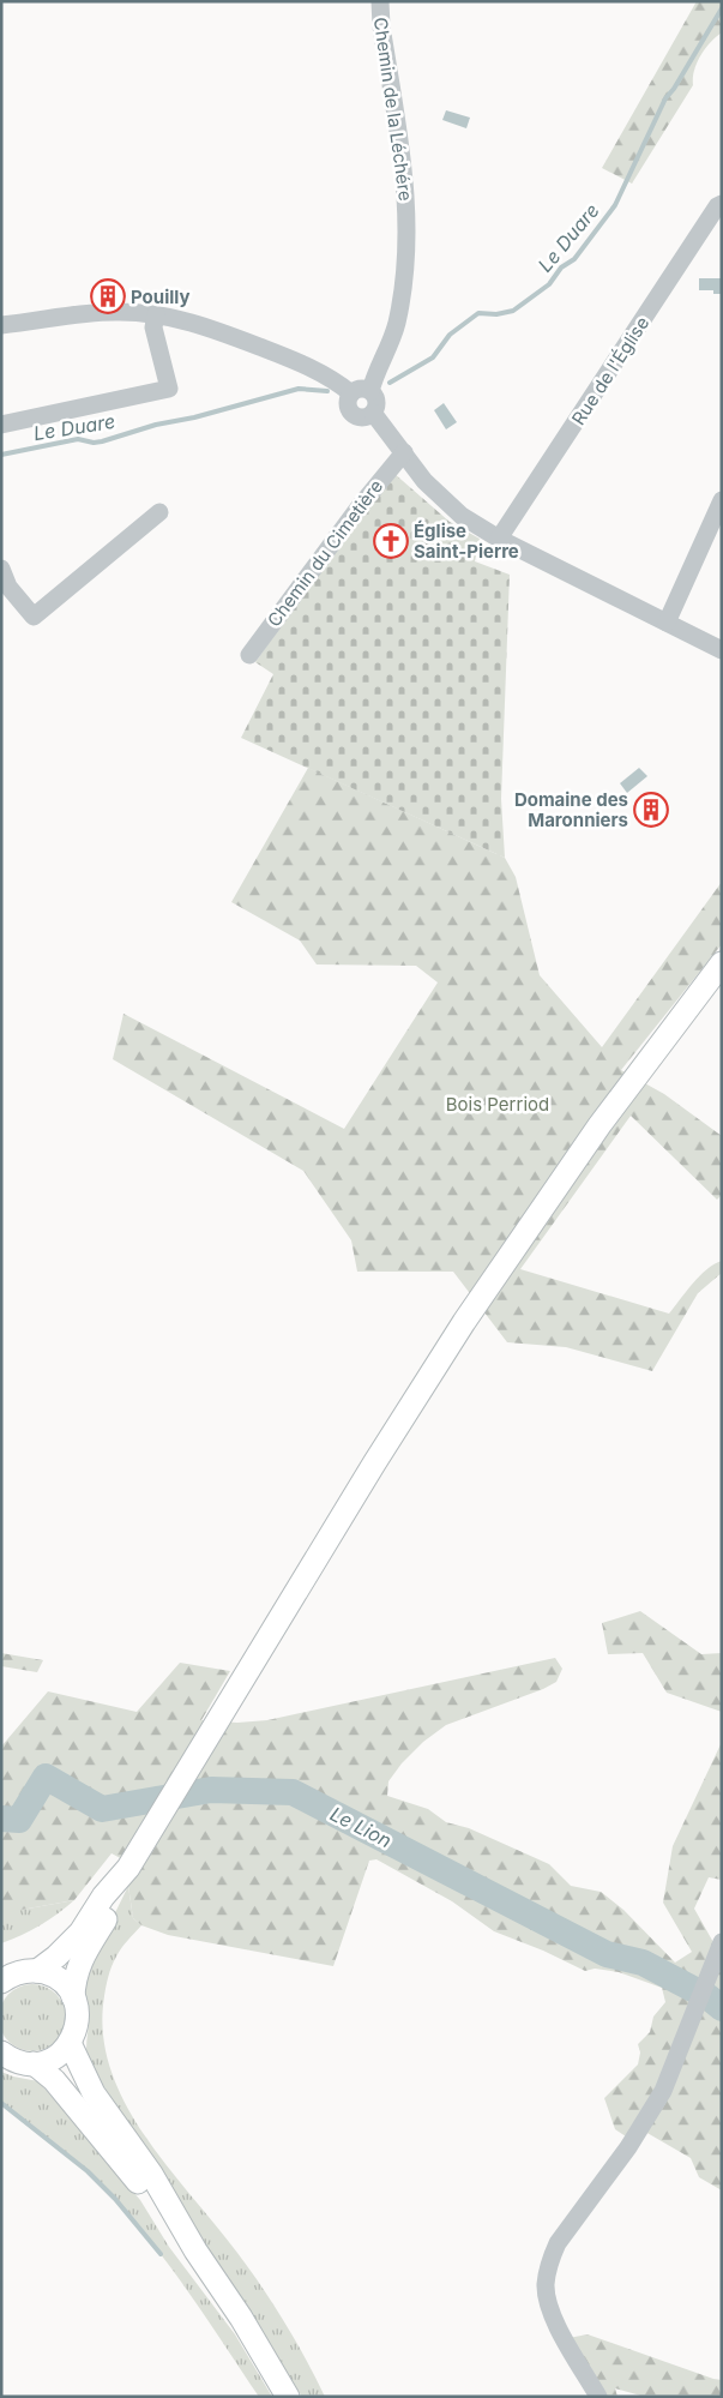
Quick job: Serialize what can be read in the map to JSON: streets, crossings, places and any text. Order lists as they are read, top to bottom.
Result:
{
  "streets": {
    "street": ["Chemin de la Léchére", "Rue de l'Église", "Chemin du Cimetière"]
  },
  "water": ["Le Duare", "Le Lion"],
  "parks": ["Bois Perriod"],
  "places": {
    "building": ["Pouilly", "Domaine des Maronniers"],
    "church": ["Église Saint-Pierre"]
  }
}
